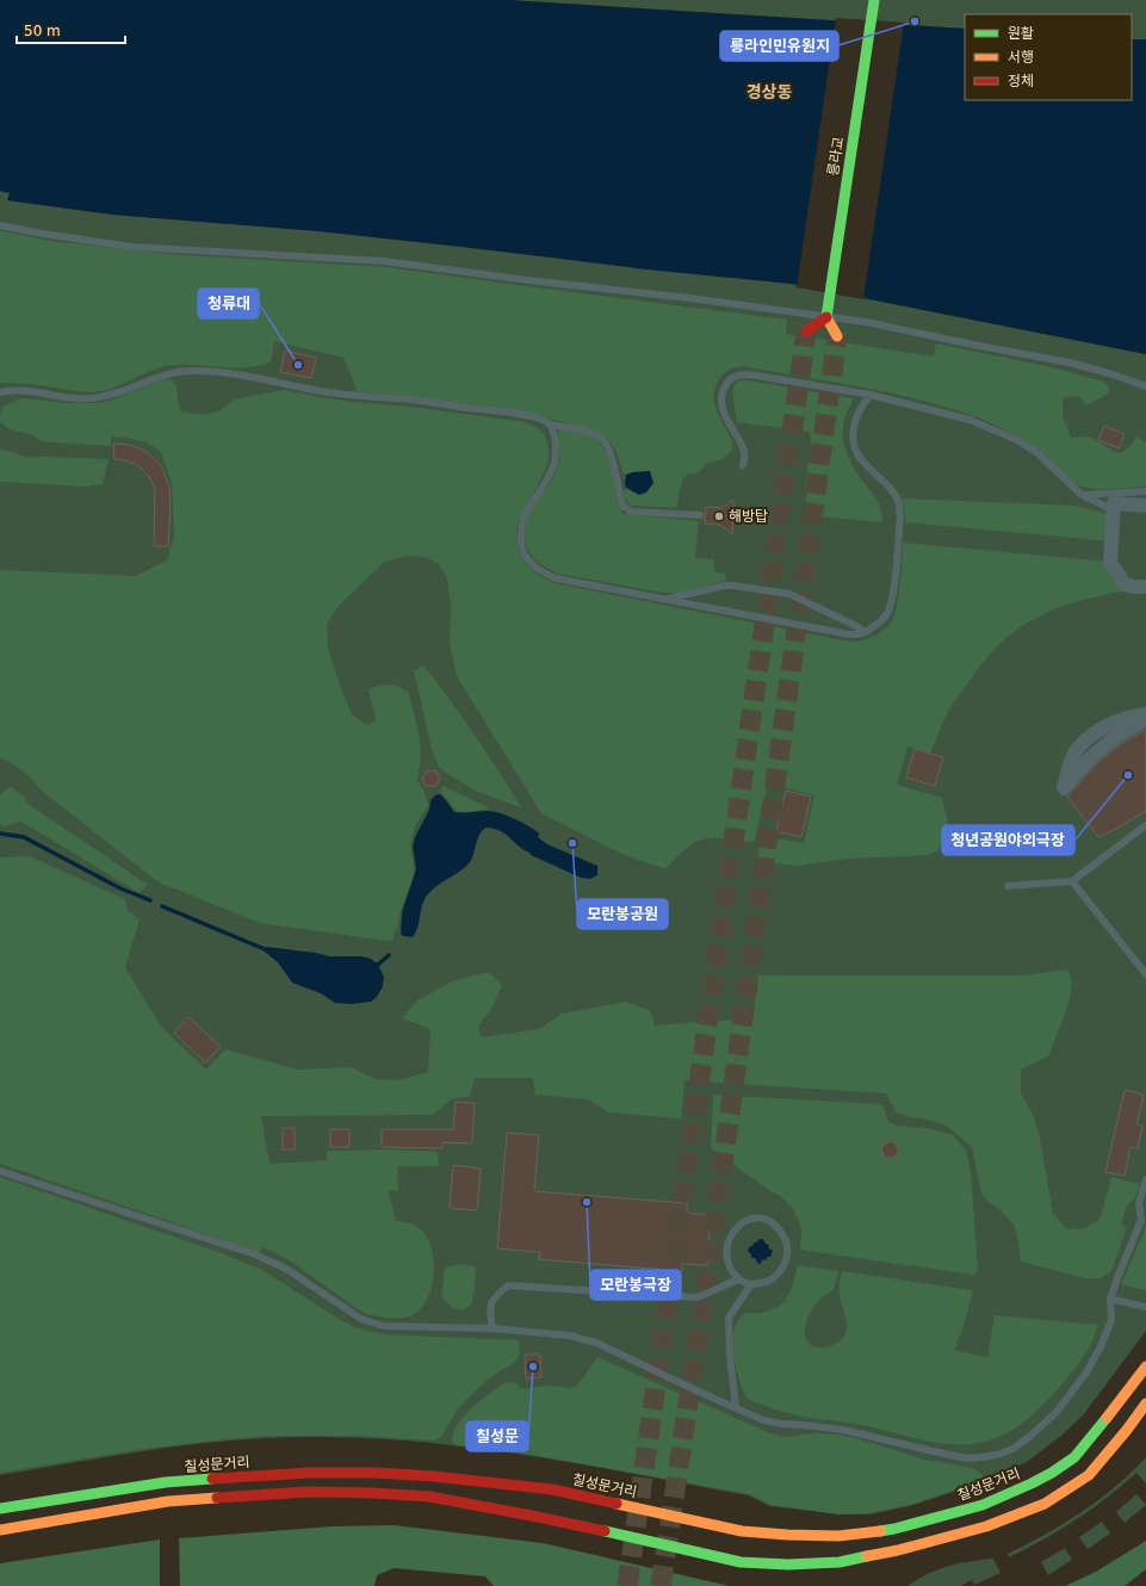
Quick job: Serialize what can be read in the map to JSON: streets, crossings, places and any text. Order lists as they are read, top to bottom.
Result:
{
  "streets": {
    "main road": ["릉라교", "칠성문거리"]
  },
  "districts": ["경상동"],
  "places": [
    "릉라인민유원지",
    "청류대",
    "해방탑",
    "청년공원야외극장",
    "모란봉공원",
    "모란봉극장",
    "칠성문"
  ],
  "legend": ["원활", "서행", "정체"],
  "scale_bar": "50 m"
}
